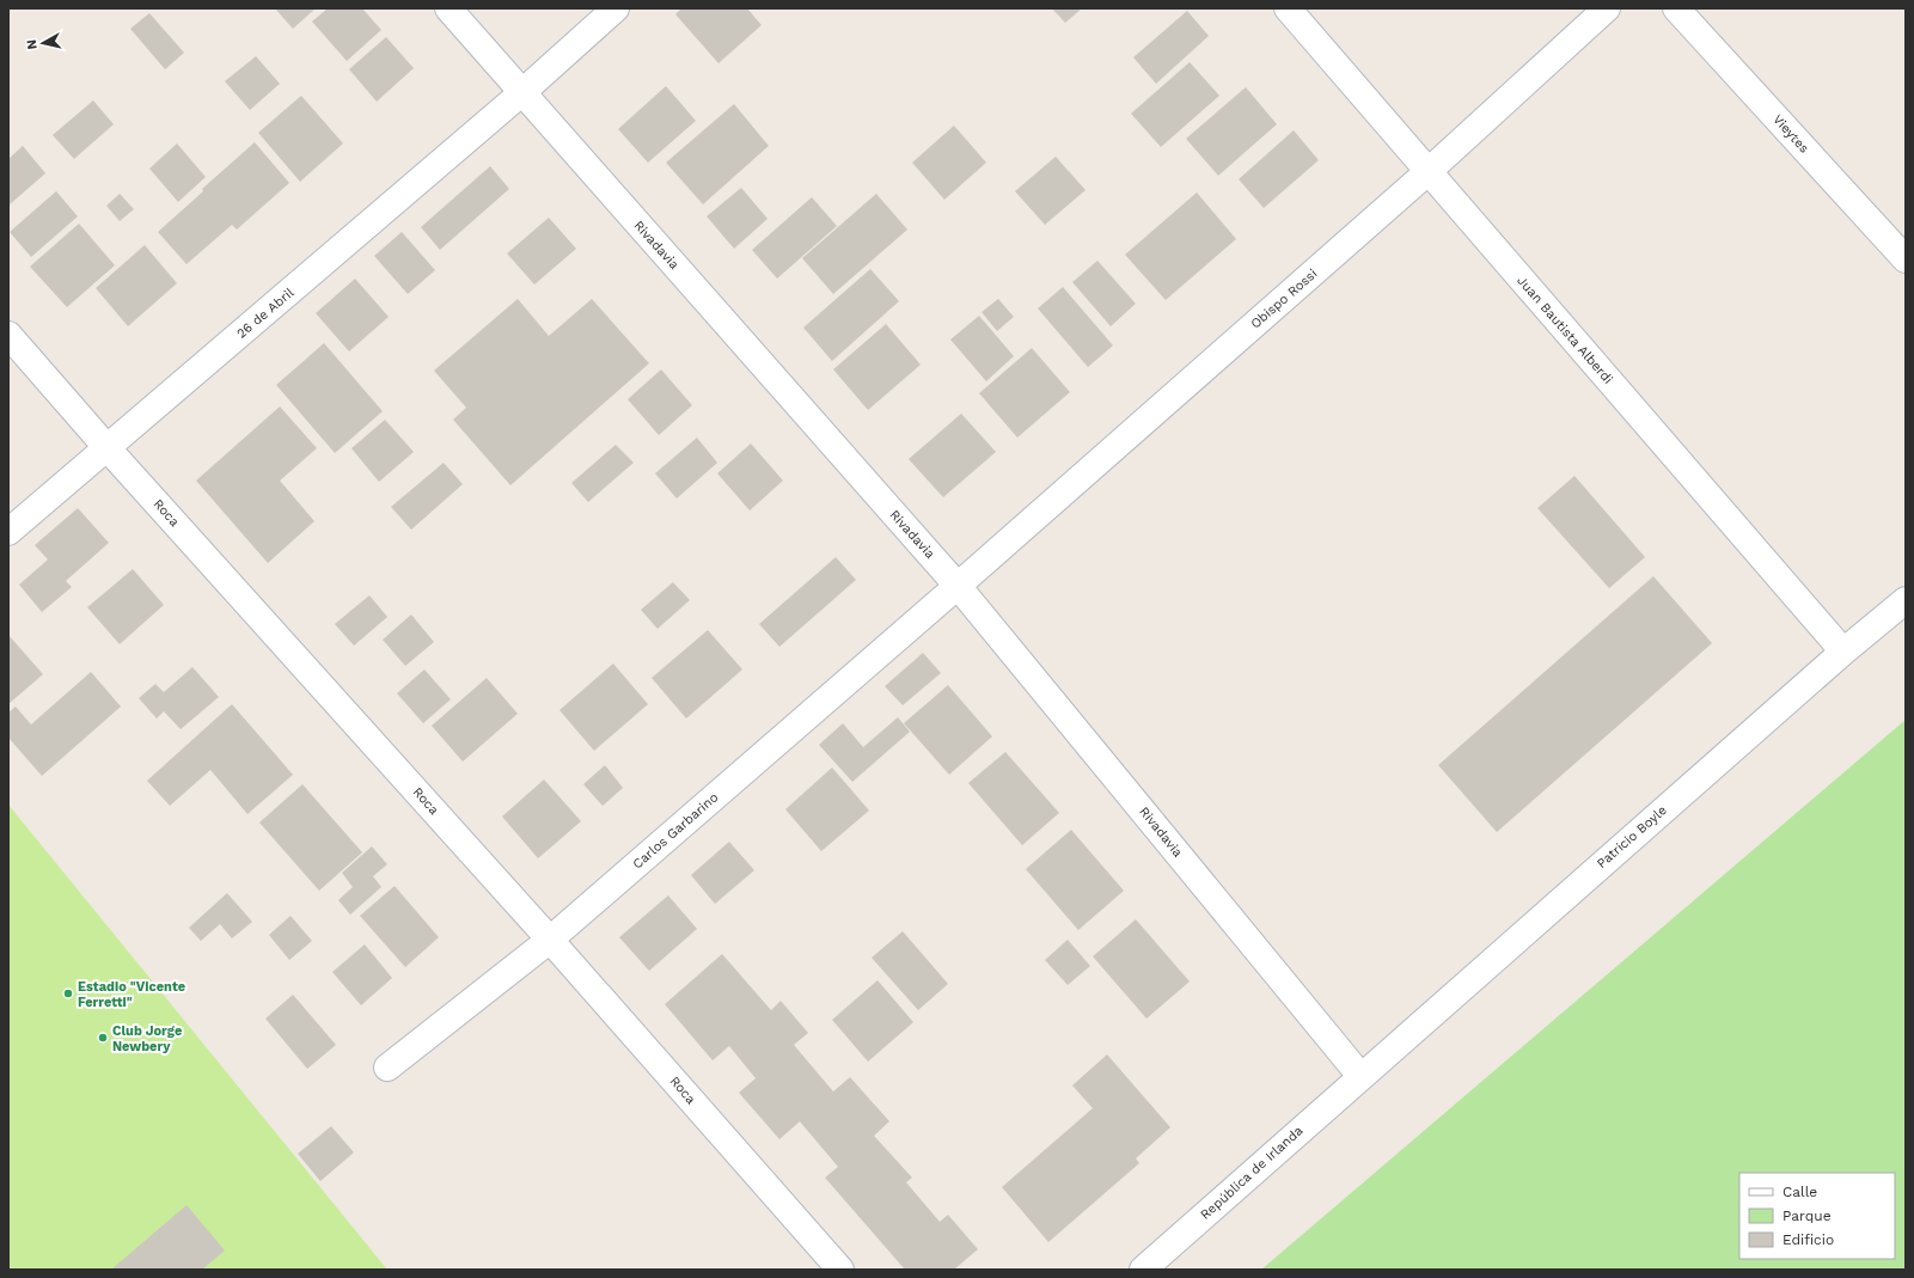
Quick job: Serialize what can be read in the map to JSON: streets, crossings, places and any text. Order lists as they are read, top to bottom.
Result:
{
  "streets": {
    "street": [
      "Vieytes",
      "Rivadavia",
      "Obispo Rossi",
      "26 de Abril",
      "Juan Bautista Alberdi",
      "Roca",
      "Carlos Garbarino",
      "Patricio Boyle",
      "República de Irlanda"
    ]
  },
  "crossings": [
    ["Rivadavia", "Obispo Rossi"],
    ["Rivadavia", "26 de Abril"],
    ["Rivadavia", "Carlos Garbarino"],
    ["Rivadavia", "Patricio Boyle"],
    ["Rivadavia", "República de Irlanda"],
    ["Obispo Rossi", "Juan Bautista Alberdi"],
    ["Obispo Rossi", "Carlos Garbarino"],
    ["26 de Abril", "Roca"],
    ["Juan Bautista Alberdi", "Patricio Boyle"],
    ["Roca", "Carlos Garbarino"],
    ["Patricio Boyle", "República de Irlanda"]
  ],
  "places": ["Estadio \"Vicente Ferretti\"", "Club Jorge Newbery"],
  "legend": ["Calle", "Parque", "Edificio"],
  "north": "left"
}
